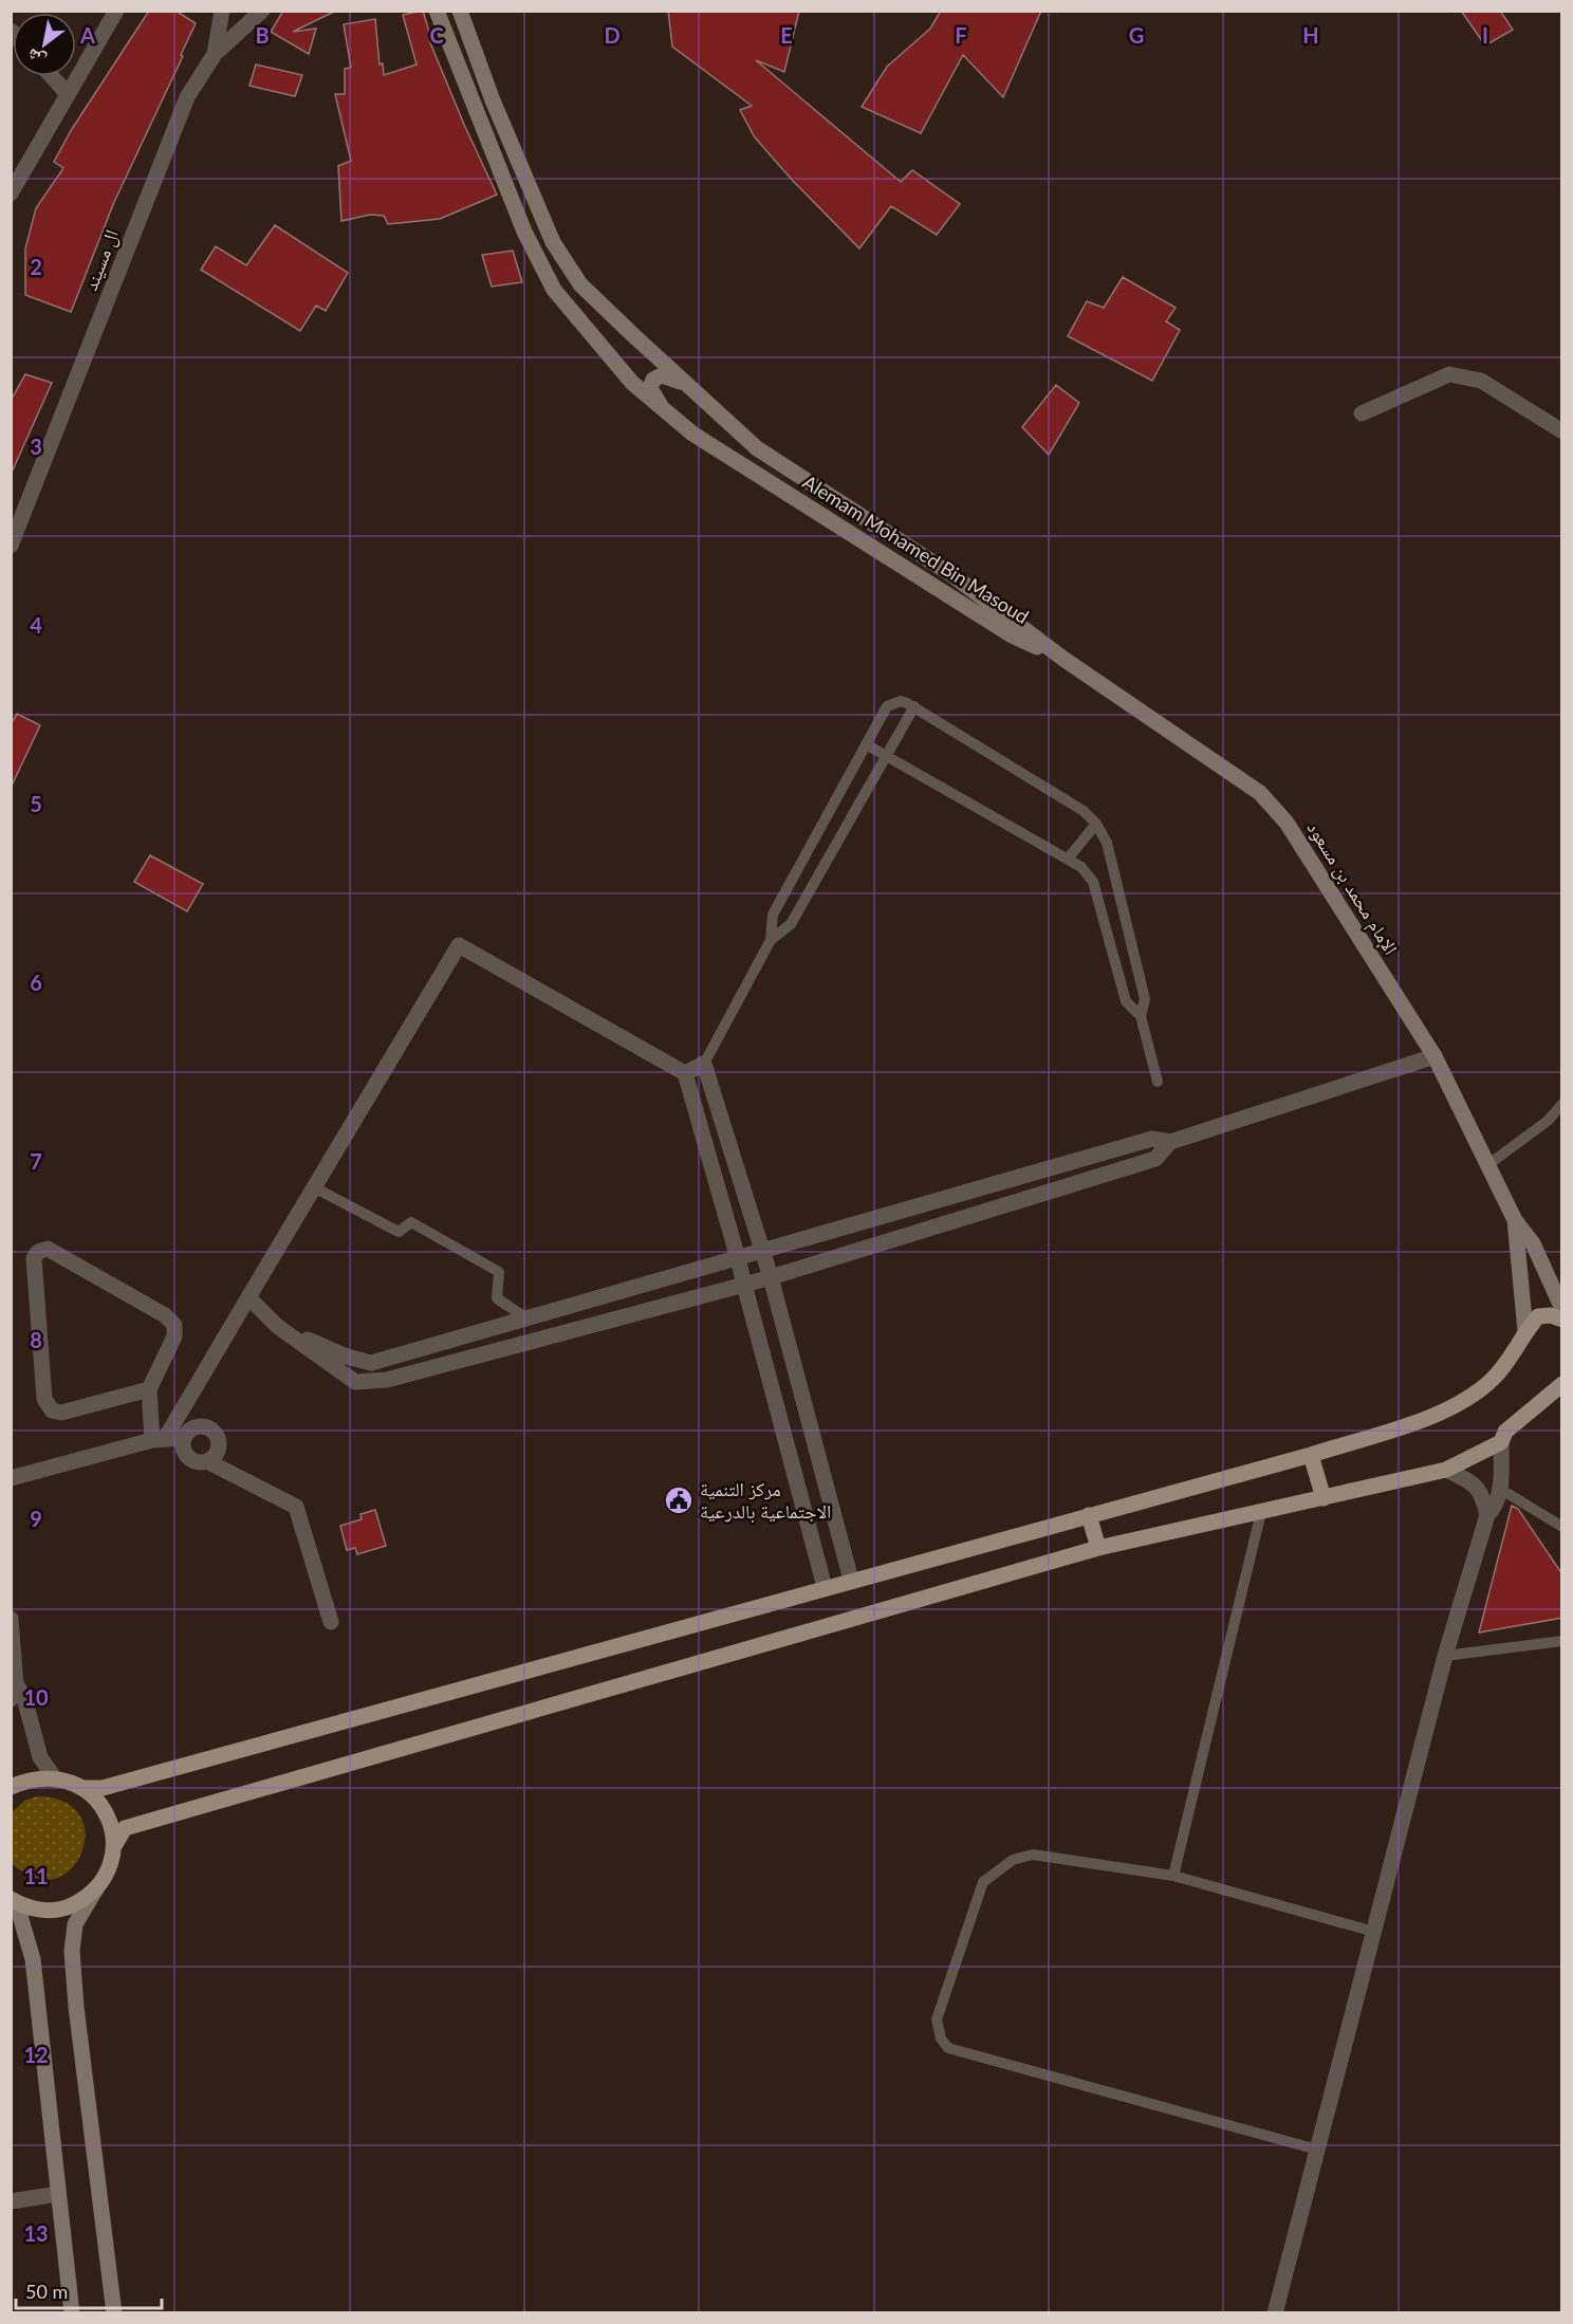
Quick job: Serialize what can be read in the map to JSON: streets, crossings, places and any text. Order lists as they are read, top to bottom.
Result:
{
  "streets": {
    "street": ["ال مسيند", "Alemam Mohamed Bin Masoud", "الإمام محمد بن مسعود"]
  },
  "crossings": [
    ["Alemam Mohamed Bin Masoud", "الإمام محمد بن مسعود"]
  ],
  "places": {
    "public building": ["مركز التنمية الاجتماعية بالدرعية"]
  },
  "scale_bar": "50 m",
  "north": "bottom left",
  "grid": {
    "columns": [
      "A",
      "B",
      "C",
      "D",
      "E",
      "F",
      "G",
      "H",
      "I"
    ],
    "rows": [
      "2",
      "3",
      "4",
      "5",
      "6",
      "7",
      "8",
      "9",
      "10",
      "11",
      "12",
      "13"
    ]
  }
}
